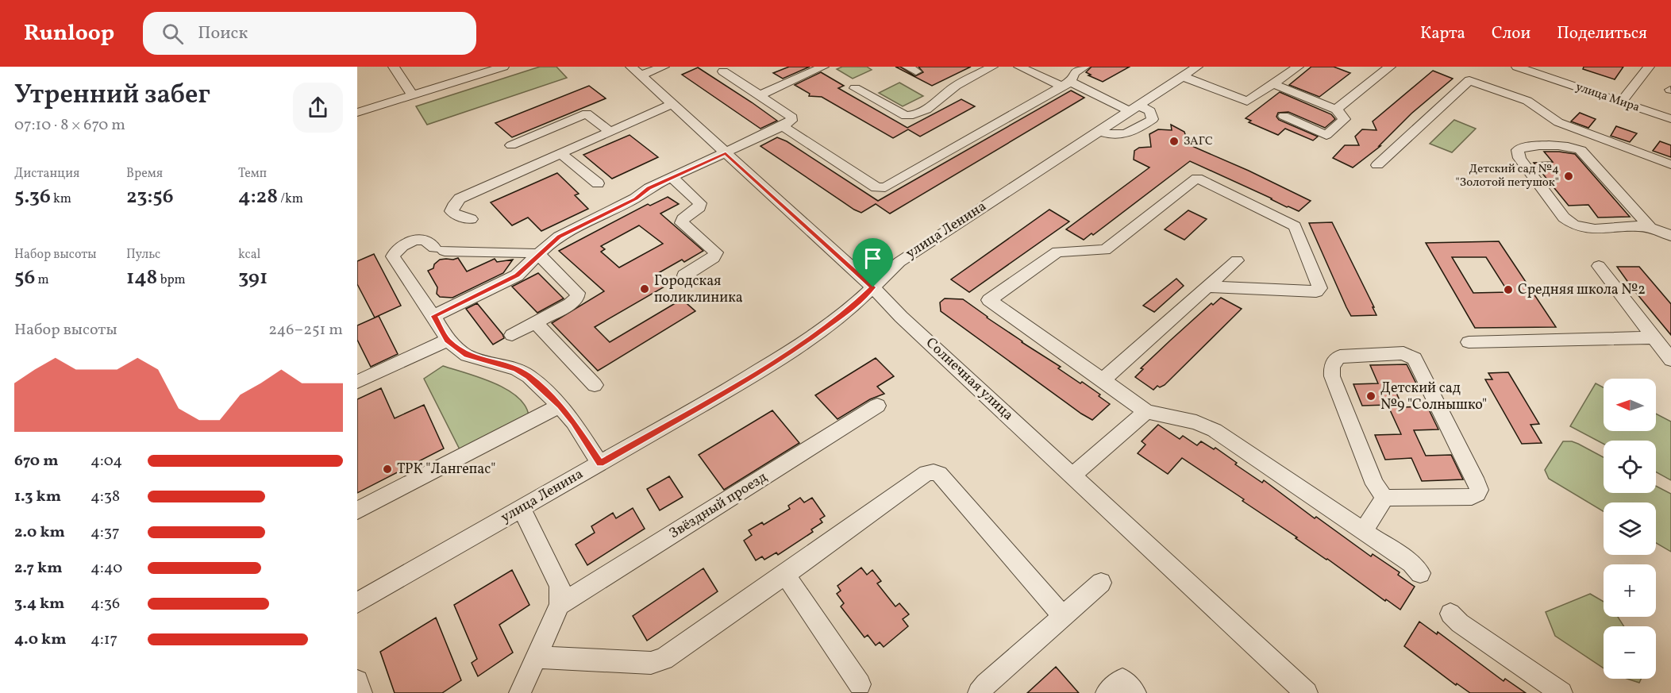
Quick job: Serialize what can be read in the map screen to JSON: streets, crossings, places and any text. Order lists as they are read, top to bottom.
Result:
{
  "streets": {
    "street": [
      "улица Мира",
      "улица Ленина",
      "Солнечная улица",
      "Звёздный проезд"
    ]
  },
  "crossings": [
    ["улица Ленина", "Солнечная улица"]
  ],
  "places": [
    "ЗАГС",
    "Детский сад №4 \"Золотой петушок\"",
    "Городская поликлиника",
    "Средняя школа №2",
    "Детский сад №9 \"Солнышко\"",
    "ТРК \"Лангепас\""
  ],
  "north": "left",
  "page": {
    "header": "Runloop",
    "search": "Поиск",
    "nav": ["Карта", "Слои", "Поделиться"],
    "heading": ["Утренний забег", "07:10 · 8 × 670 m"],
    "stats": [
      ["Дистанция", "5.36 km"],
      ["Время", "23:56"],
      ["Темп", "4:28 /km"],
      ["Набор высоты", "56 m"],
      ["Пульс", "148 bpm"],
      ["kcal", "391"]
    ],
    "chart": ["Набор высоты", "246–251 m"],
    "map_buttons": ["+", "−"],
    "list": [
      {
        "name": "670 m",
        "note": "4:04"
      },
      {
        "name": "1.3 km",
        "note": "4:38"
      },
      {
        "name": "2.0 km",
        "note": "4:37"
      },
      {
        "name": "2.7 km",
        "note": "4:40"
      },
      {
        "name": "3.4 km",
        "note": "4:36"
      },
      {
        "name": "4.0 km",
        "note": "4:17"
      }
    ]
  }
}
